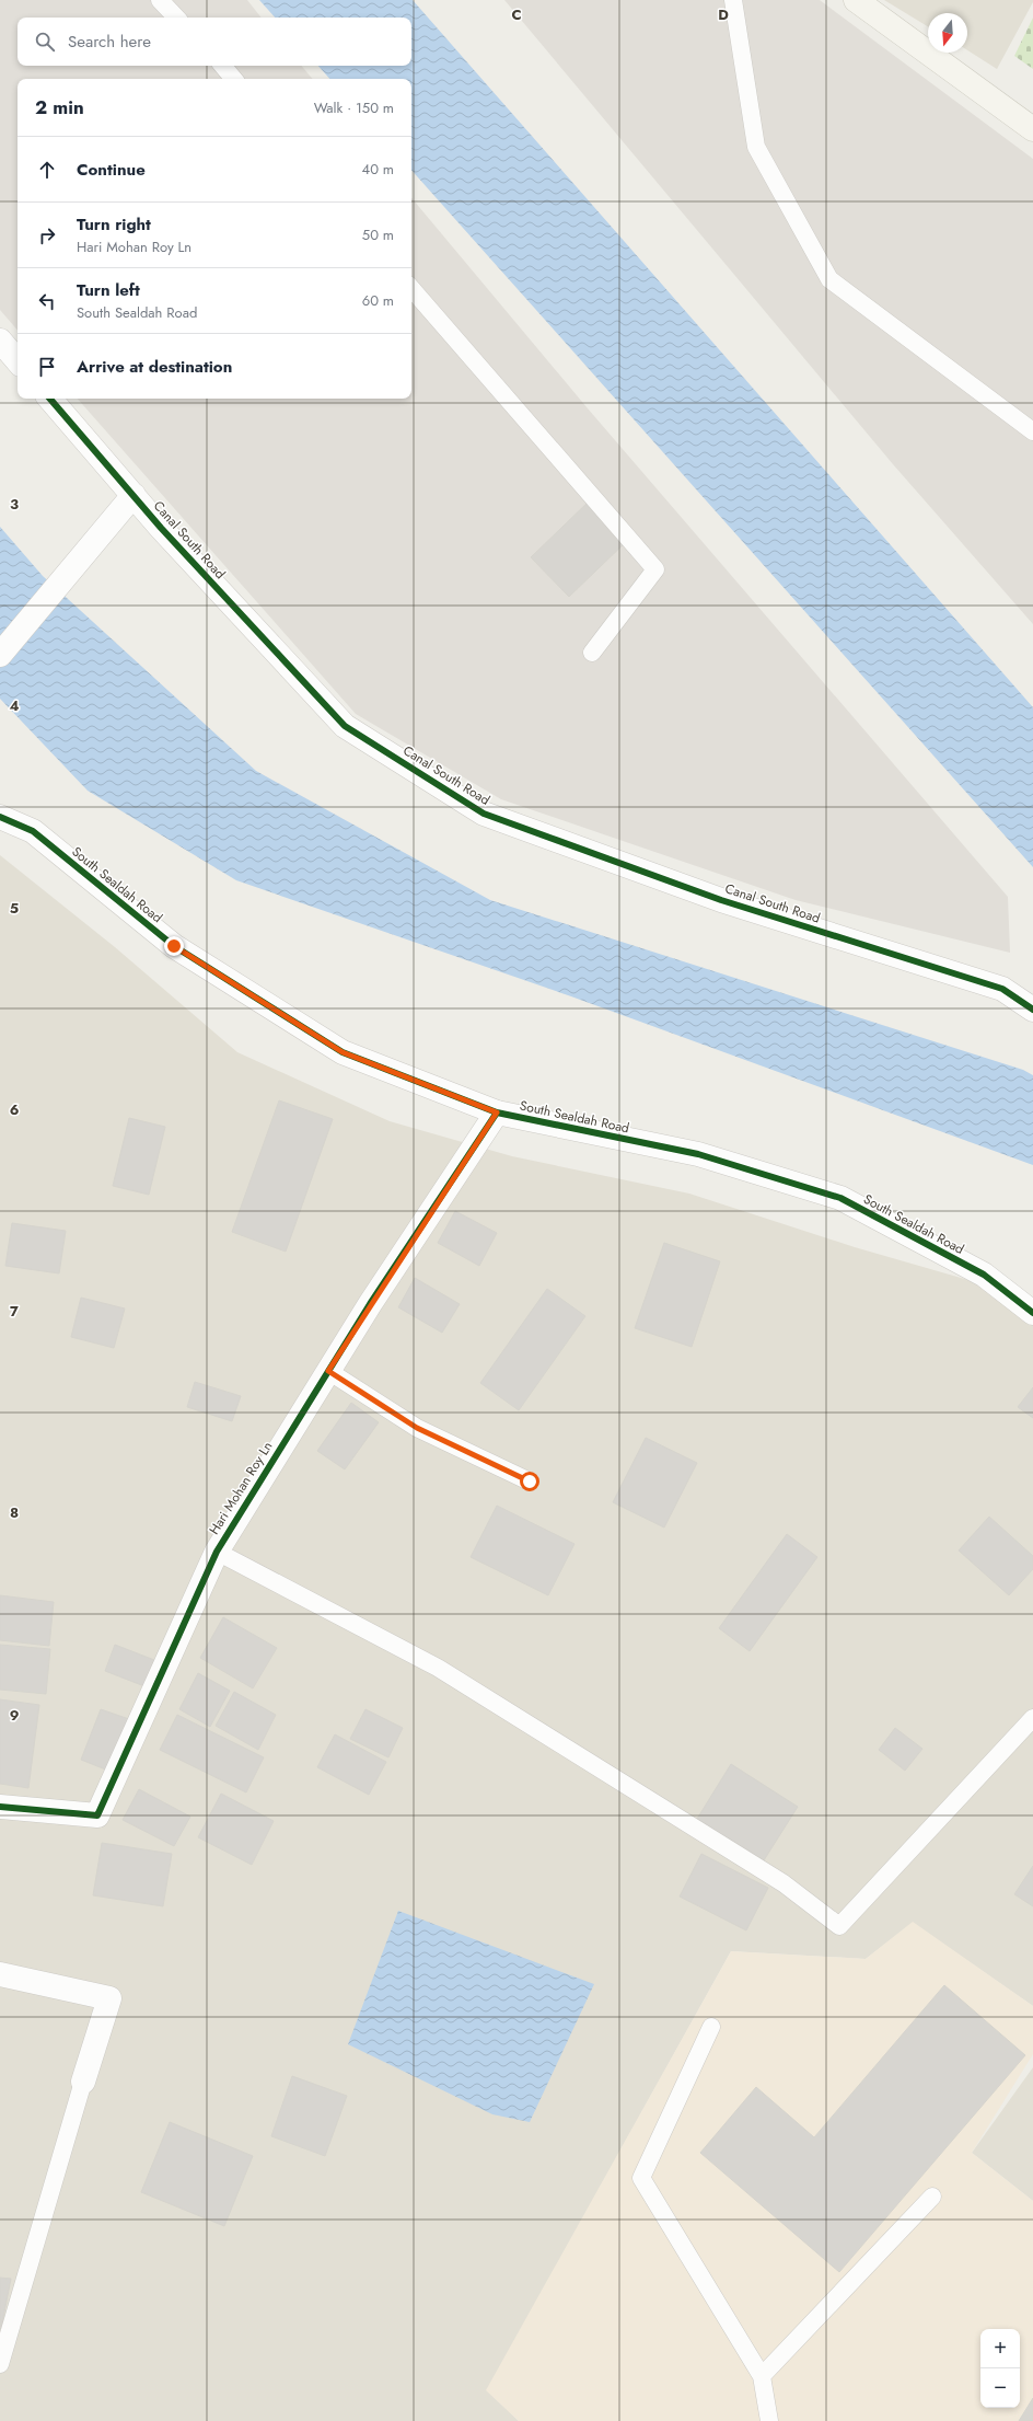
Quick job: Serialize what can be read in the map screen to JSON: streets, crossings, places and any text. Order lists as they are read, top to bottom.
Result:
{
  "streets": {
    "street": ["Canal South Road", "South Sealdah Road", "Hari Mohan Roy Ln"]
  },
  "crossings": [
    ["South Sealdah Road", "Hari Mohan Roy Ln"]
  ],
  "north": "bottom",
  "page": {
    "search": "Search here",
    "heading": ["2 min", "Walk · 150 m"],
    "list": [
      ["Continue", "40 m"],
      ["Turn right", "Hari Mohan Roy Ln", "50 m"],
      ["Turn left", "South Sealdah Road", "60 m"],
      "Arrive at destination"
    ],
    "map_buttons": ["+", "−"]
  },
  "grid": {
    "columns": ["C", "D"],
    "rows": [
      "3",
      "4",
      "5",
      "6",
      "7",
      "8",
      "9"
    ]
  }
}
